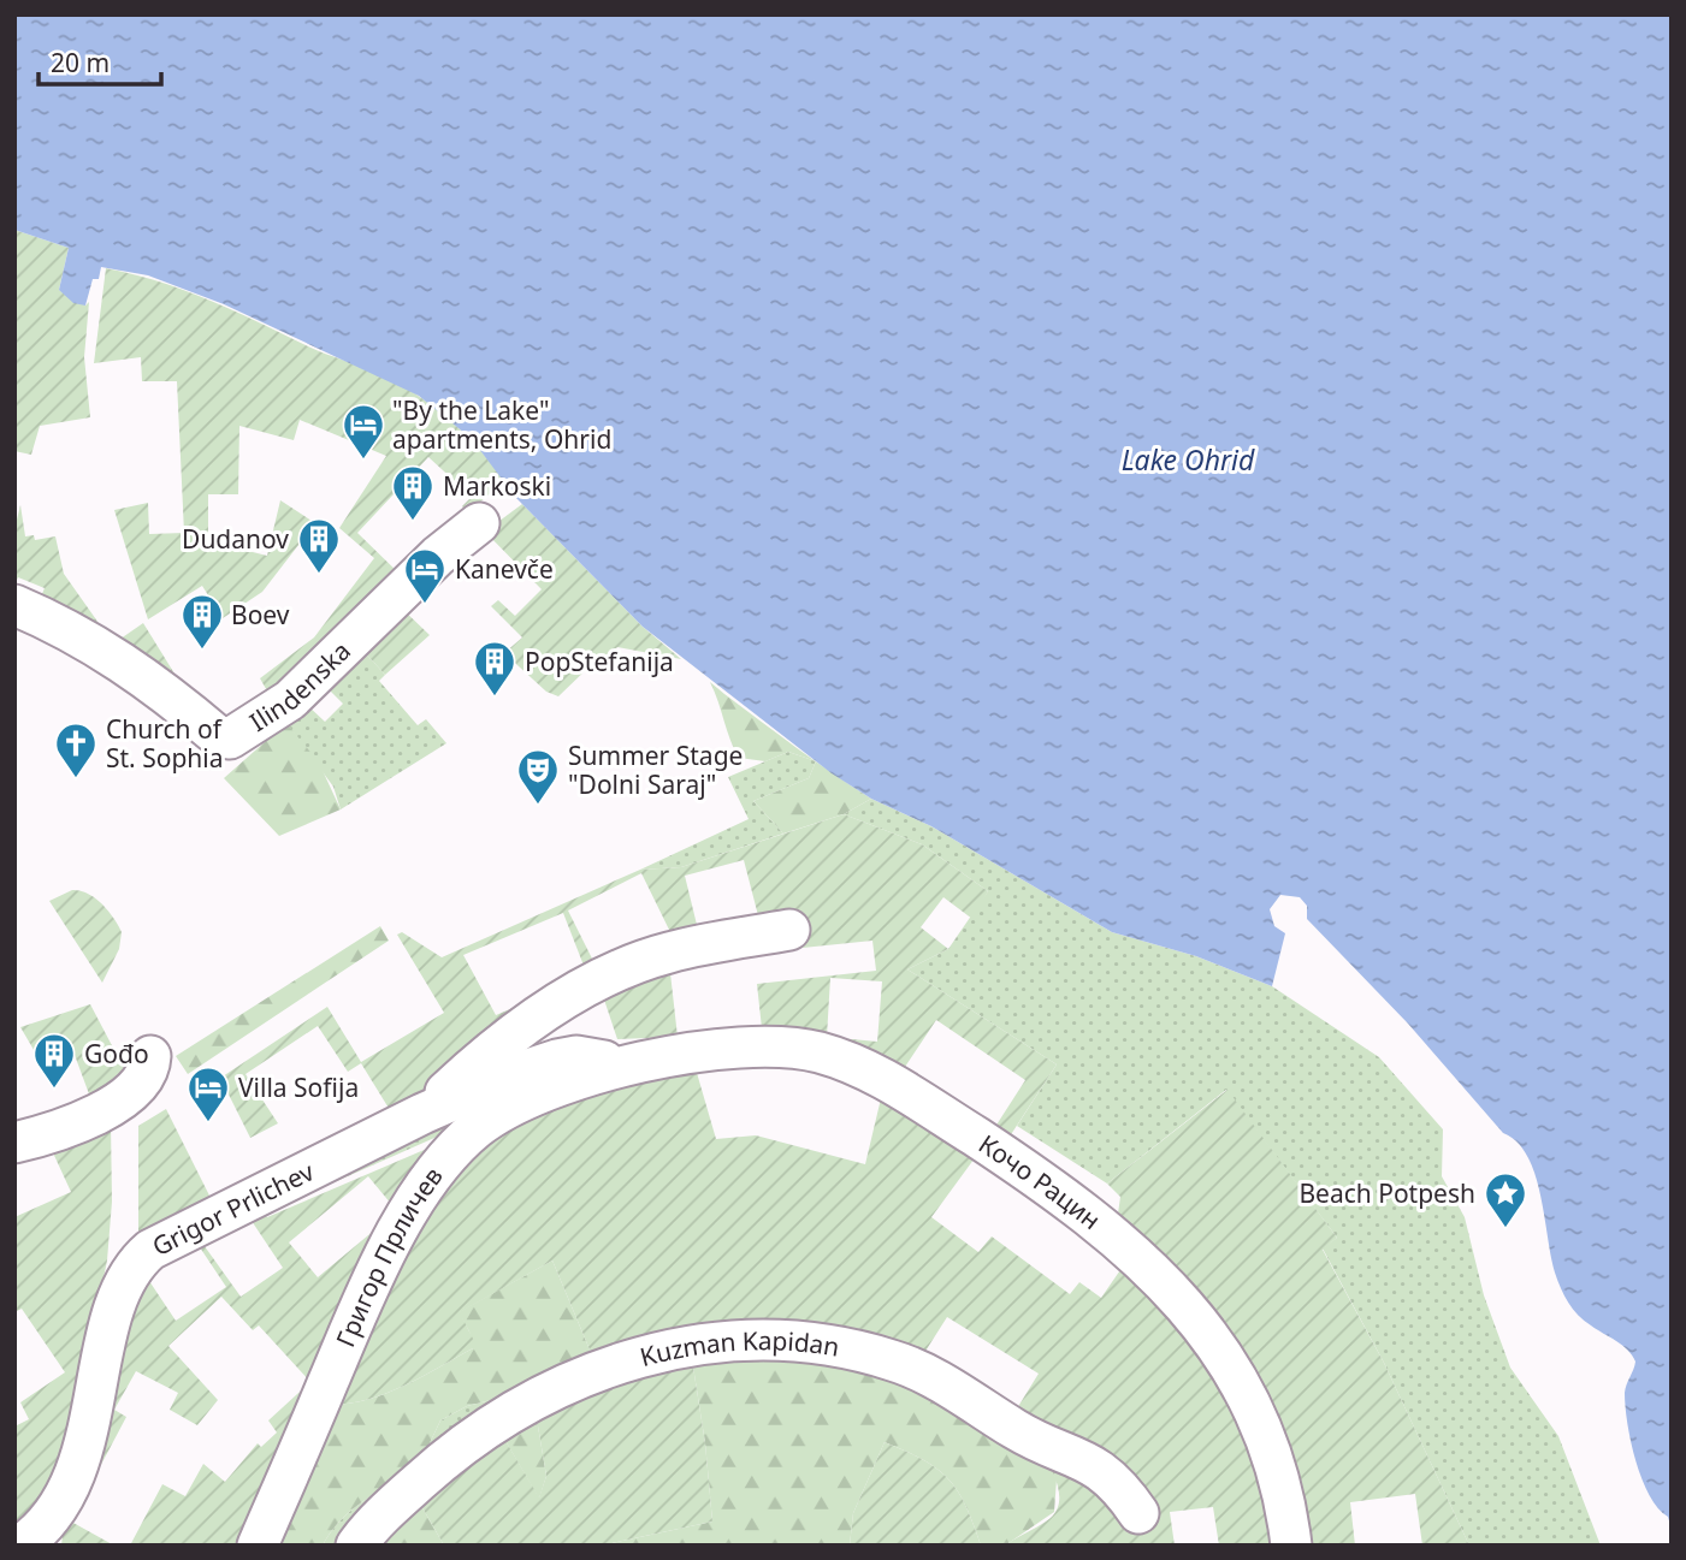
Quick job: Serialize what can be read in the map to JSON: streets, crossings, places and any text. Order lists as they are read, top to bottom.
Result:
{
  "streets": {
    "street": [
      "Ilindenska",
      "Кочо Рацин",
      "Grigor Prlichev",
      "Григор Прличев",
      "Kuzman Kapidan"
    ]
  },
  "crossings": [
    ["Кочо Рацин", "Grigor Prlichev"],
    ["Кочо Рацин", "Григор Прличев"],
    ["Grigor Prlichev", "Григор Прличев"]
  ],
  "water": ["Lake Ohrid"],
  "places": {
    "hotel": ["\"By the Lake\" apartments, Ohrid", "Kanevče", "Villa Sofija"],
    "building": [
      "Markoski",
      "Dudanov",
      "Boev",
      "PopStefanija",
      "Gođo"
    ],
    "church": ["Church of St. Sophia"],
    "theatre": ["Summer Stage \"Dolni Saraj\""],
    "place": ["Beach Potpesh"]
  },
  "scale_bar": "20 m"
}
